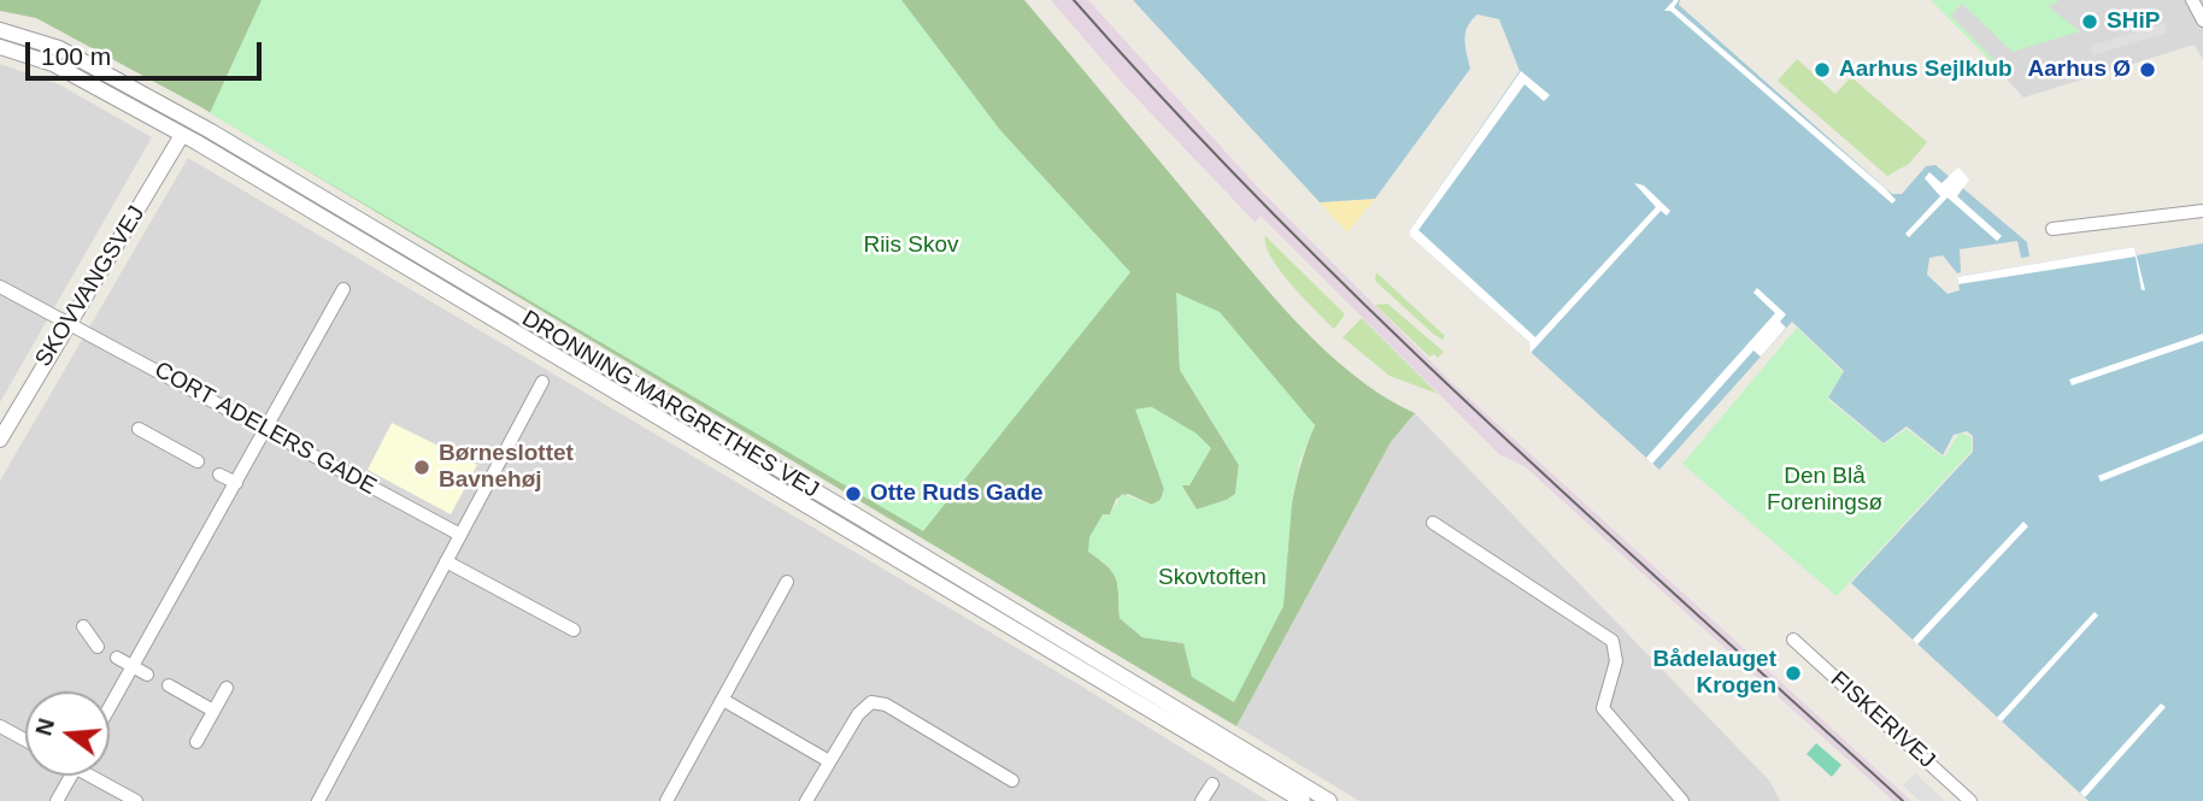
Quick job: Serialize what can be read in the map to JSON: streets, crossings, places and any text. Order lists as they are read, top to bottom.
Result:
{
  "streets": {
    "street": [
      "SKOVVANGSVEJ",
      "DRONNING MARGRETHES VEJ",
      "CORT ADELERS GADE",
      "FISKERIVEJ"
    ]
  },
  "crossings": [
    ["SKOVVANGSVEJ", "DRONNING MARGRETHES VEJ"],
    ["SKOVVANGSVEJ", "CORT ADELERS GADE"]
  ],
  "parks": ["Riis Skov", "Den Blå Foreningsø", "Skovtoften"],
  "places": [
    "SHiP",
    "Aarhus Sejlklub",
    "Aarhus Ø",
    "Børneslottet Bavnehøj",
    "Otte Ruds Gade",
    "Bådelauget Krogen"
  ],
  "scale_bar": "100 m",
  "north": "left"
}
